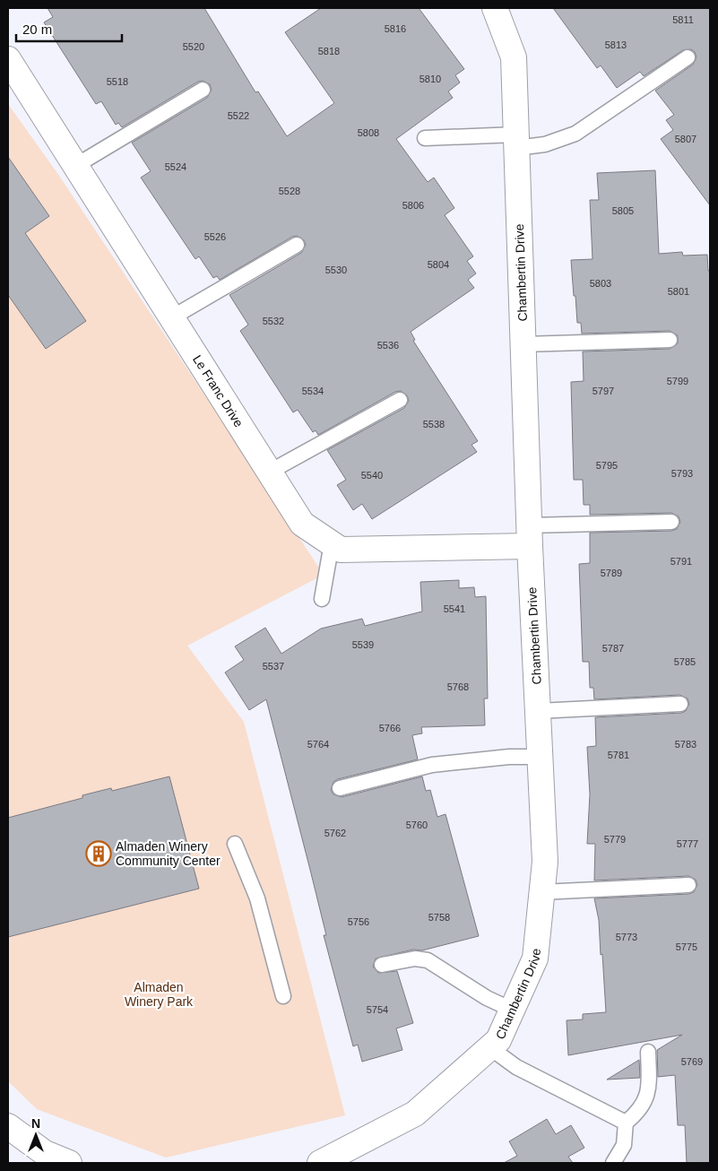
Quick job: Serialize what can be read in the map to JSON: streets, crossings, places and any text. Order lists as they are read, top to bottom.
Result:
{
  "streets": {
    "street": ["Chambertin Drive", "Le Franc Drive"]
  },
  "crossings": [
    ["Chambertin Drive", "Le Franc Drive"]
  ],
  "parks": ["Almaden Winery Park"],
  "places": {
    "building": ["Almaden Winery Community Center"]
  },
  "house_numbers": [
    "5811",
    "5816",
    "5813",
    "5520",
    "5818",
    "5810",
    "5518",
    "5522",
    "5808",
    "5807",
    "5524",
    "5528",
    "5806",
    "5805",
    "5526",
    "5804",
    "5530",
    "5803",
    "5801",
    "5532",
    "5536",
    "5799",
    "5534",
    "5797",
    "5538",
    "5795",
    "5793",
    "5540",
    "5791",
    "5789",
    "5541",
    "5539",
    "5787",
    "5785",
    "5537",
    "5768",
    "5766",
    "5764",
    "5783",
    "5781",
    "5760",
    "5762",
    "5779",
    "5777",
    "5758",
    "5756",
    "5773",
    "5775",
    "5754",
    "5769"
  ],
  "scale_bar": "20 m",
  "north": "top"
}
